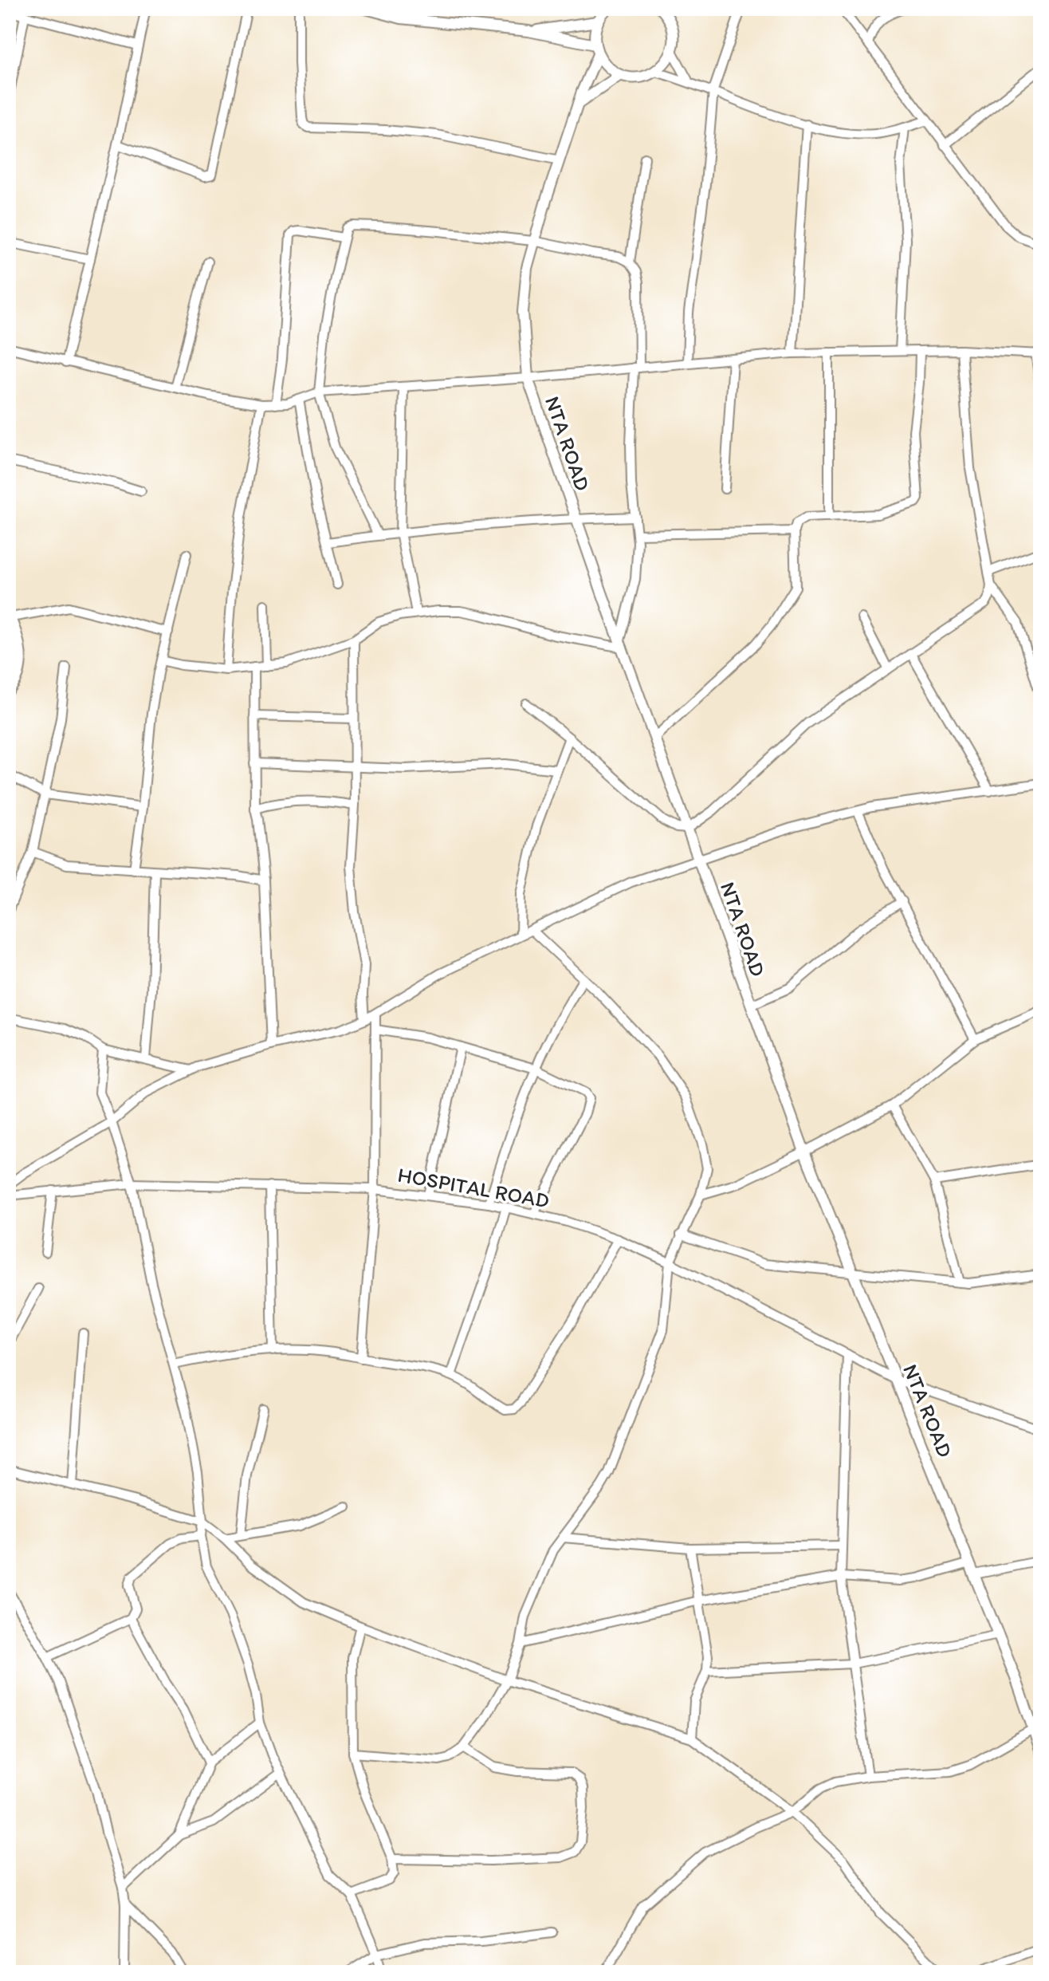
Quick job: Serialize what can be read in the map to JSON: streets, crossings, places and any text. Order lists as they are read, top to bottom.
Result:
{
  "streets": {
    "street": ["NTA ROAD", "HOSPITAL ROAD"]
  },
  "crossings": [
    ["NTA ROAD", "HOSPITAL ROAD"]
  ]
}
